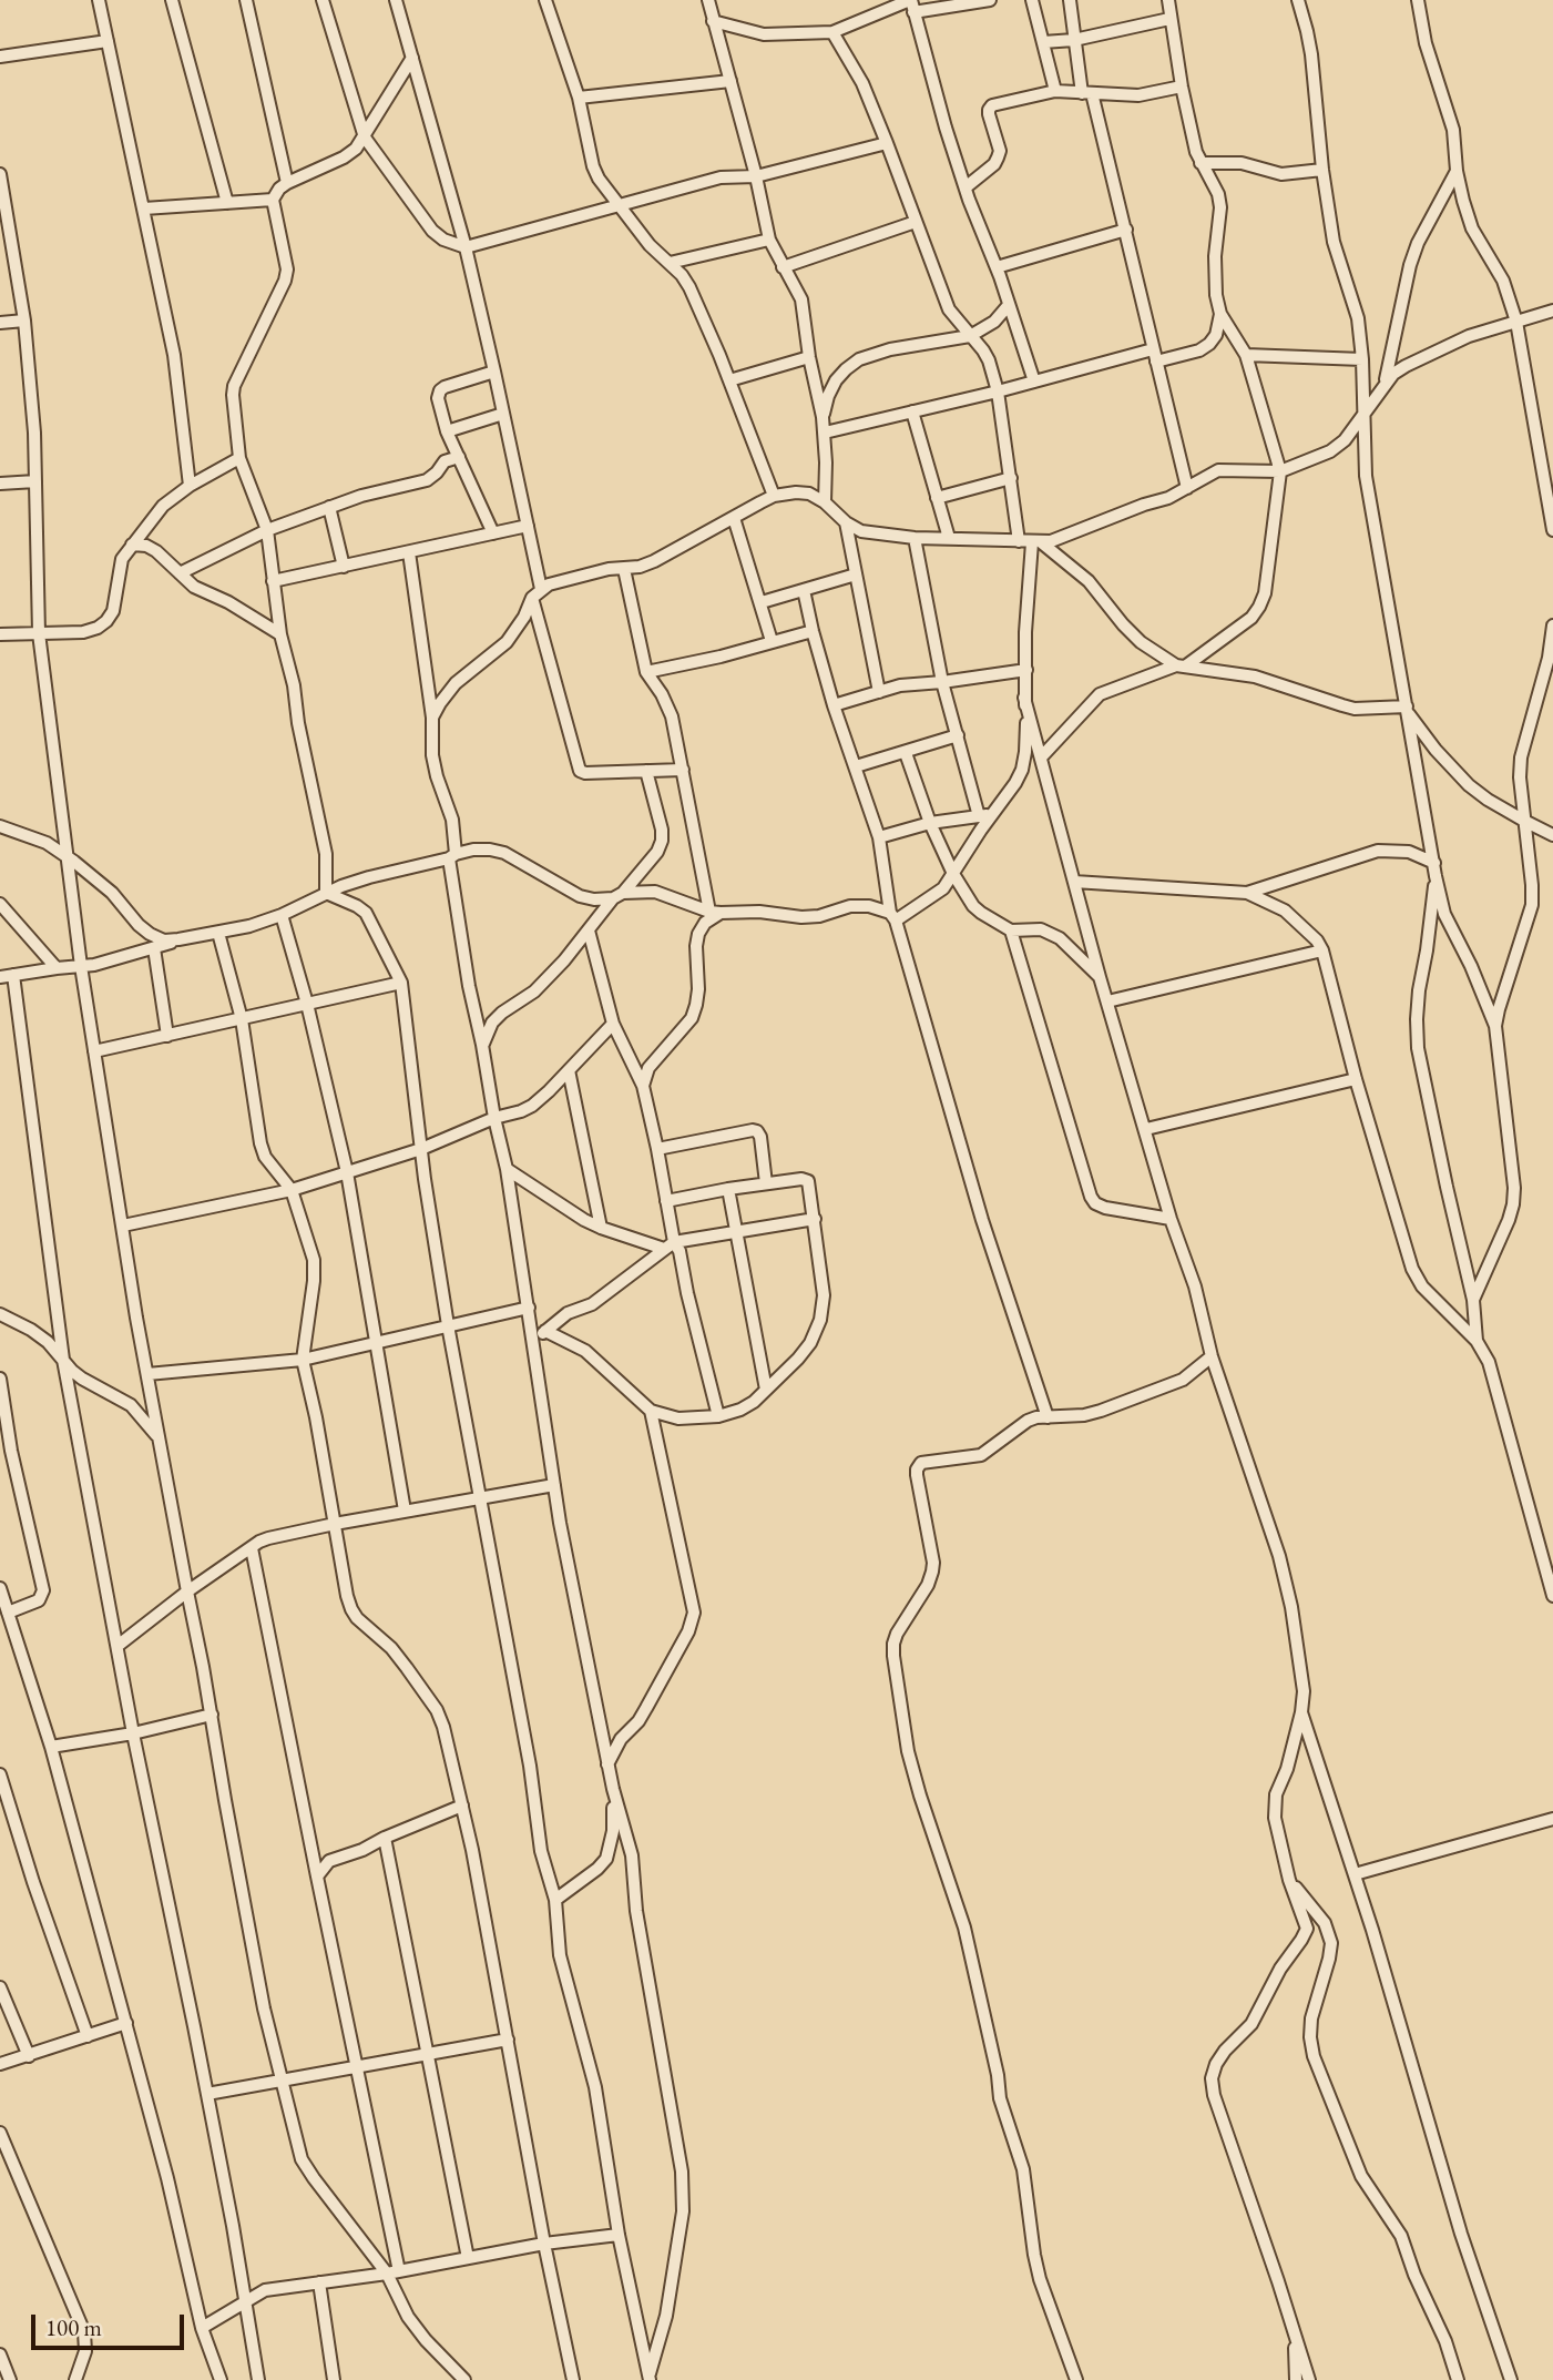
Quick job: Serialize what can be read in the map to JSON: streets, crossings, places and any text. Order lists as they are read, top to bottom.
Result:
{
  "scale_bar": "100 m"
}
